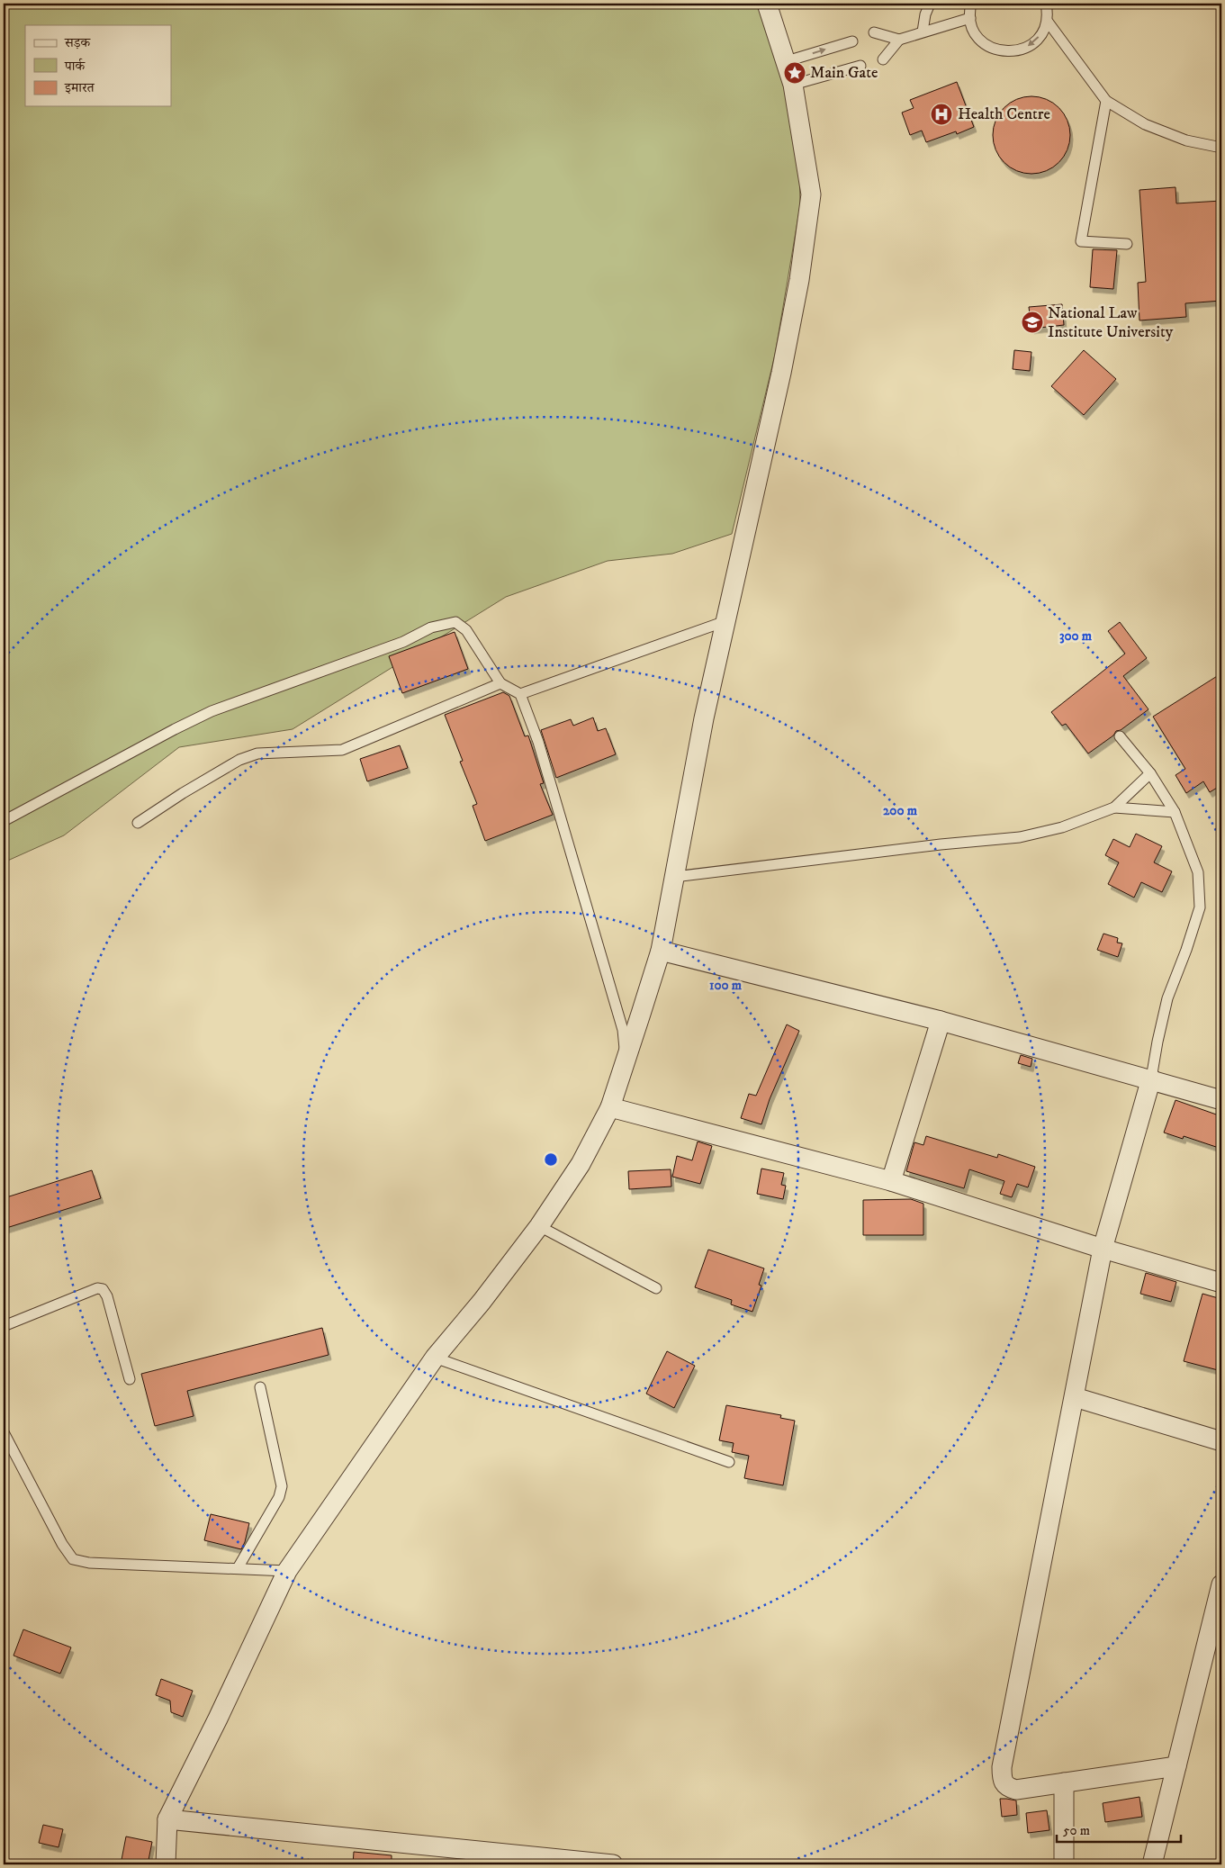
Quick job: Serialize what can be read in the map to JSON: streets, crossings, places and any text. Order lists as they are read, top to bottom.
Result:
{
  "places": {
    "place": ["Main Gate"],
    "hospital": ["Health Centre"],
    "school or university": ["National Law Institute University"]
  },
  "legend": ["सड़क", "पार्क", "इमारत"],
  "scale_bar": "50 m",
  "rings": ["300 m", "200 m", "100 m"]
}
